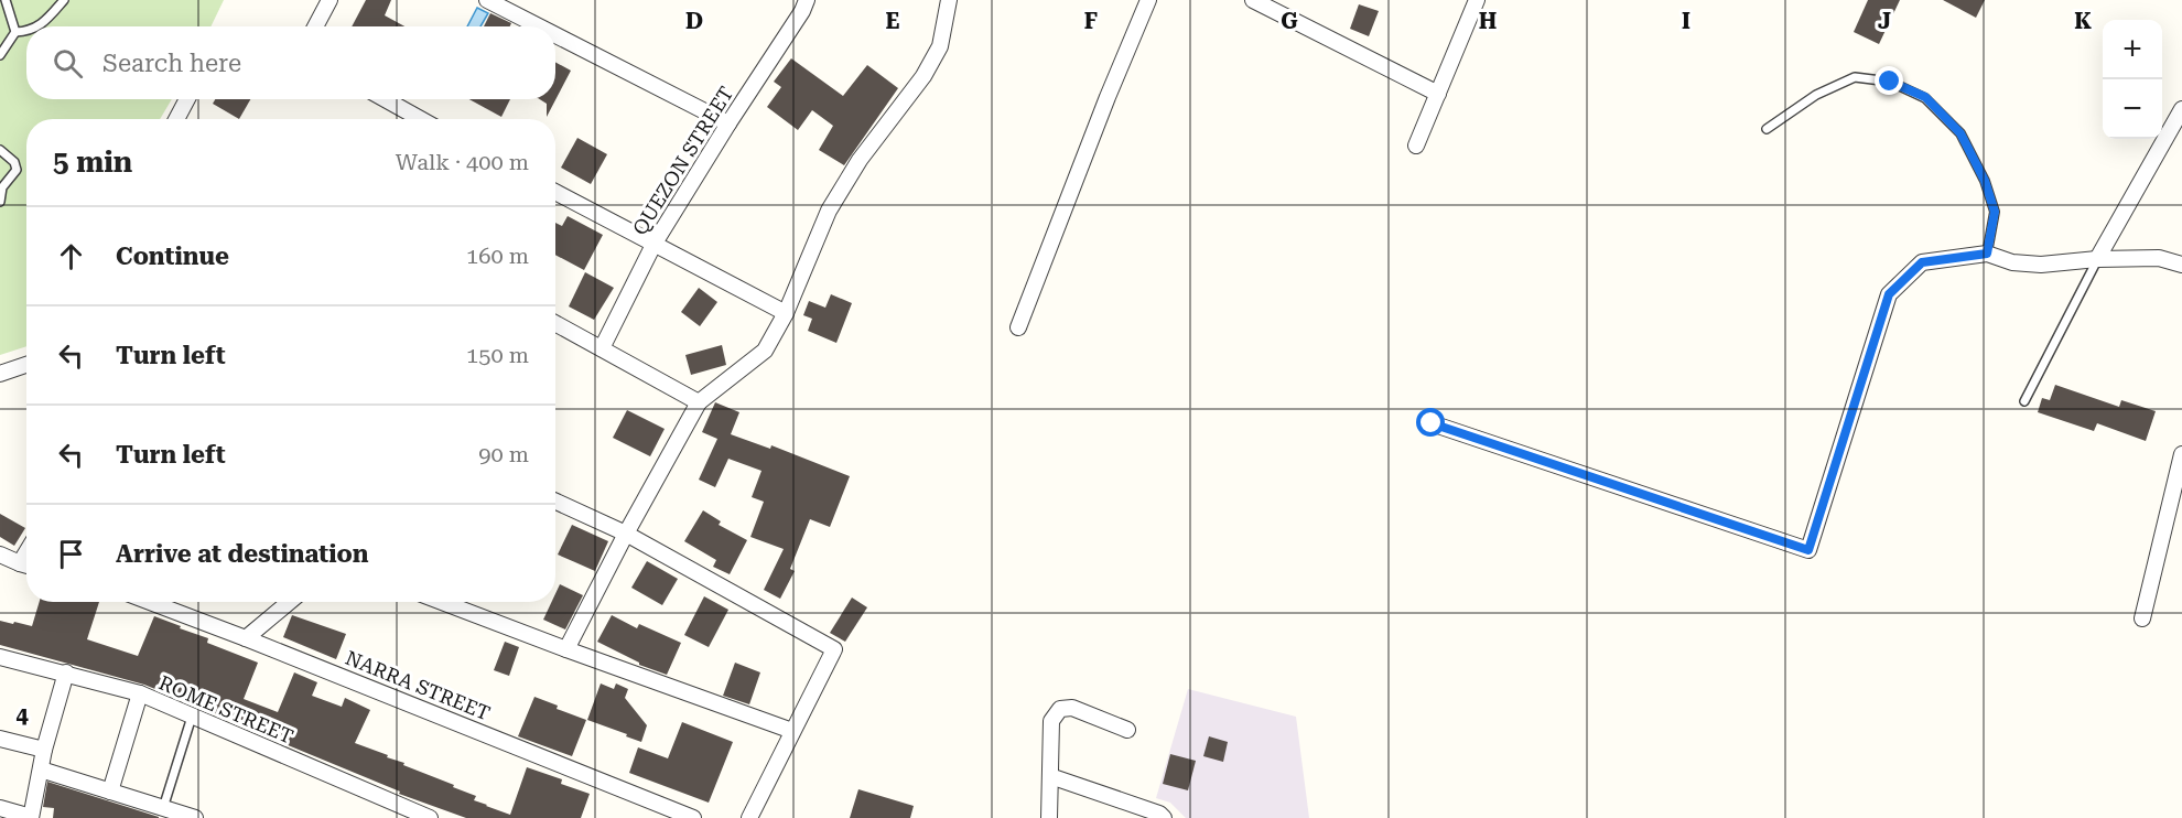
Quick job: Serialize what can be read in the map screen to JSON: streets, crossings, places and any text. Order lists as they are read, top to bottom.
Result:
{
  "streets": {
    "street": ["QUEZON STREET", "NARRA STREET", "ROME STREET"]
  },
  "page": {
    "map_buttons": ["+", "−"],
    "search": "Search here",
    "heading": ["5 min", "Walk · 400 m"],
    "list": [
      ["Continue", "160 m"],
      ["Turn left", "150 m"],
      ["Turn left", "90 m"],
      "Arrive at destination"
    ]
  },
  "grid": {
    "columns": [
      "D",
      "E",
      "F",
      "G",
      "H",
      "I",
      "J",
      "K"
    ],
    "rows": ["4"]
  }
}
